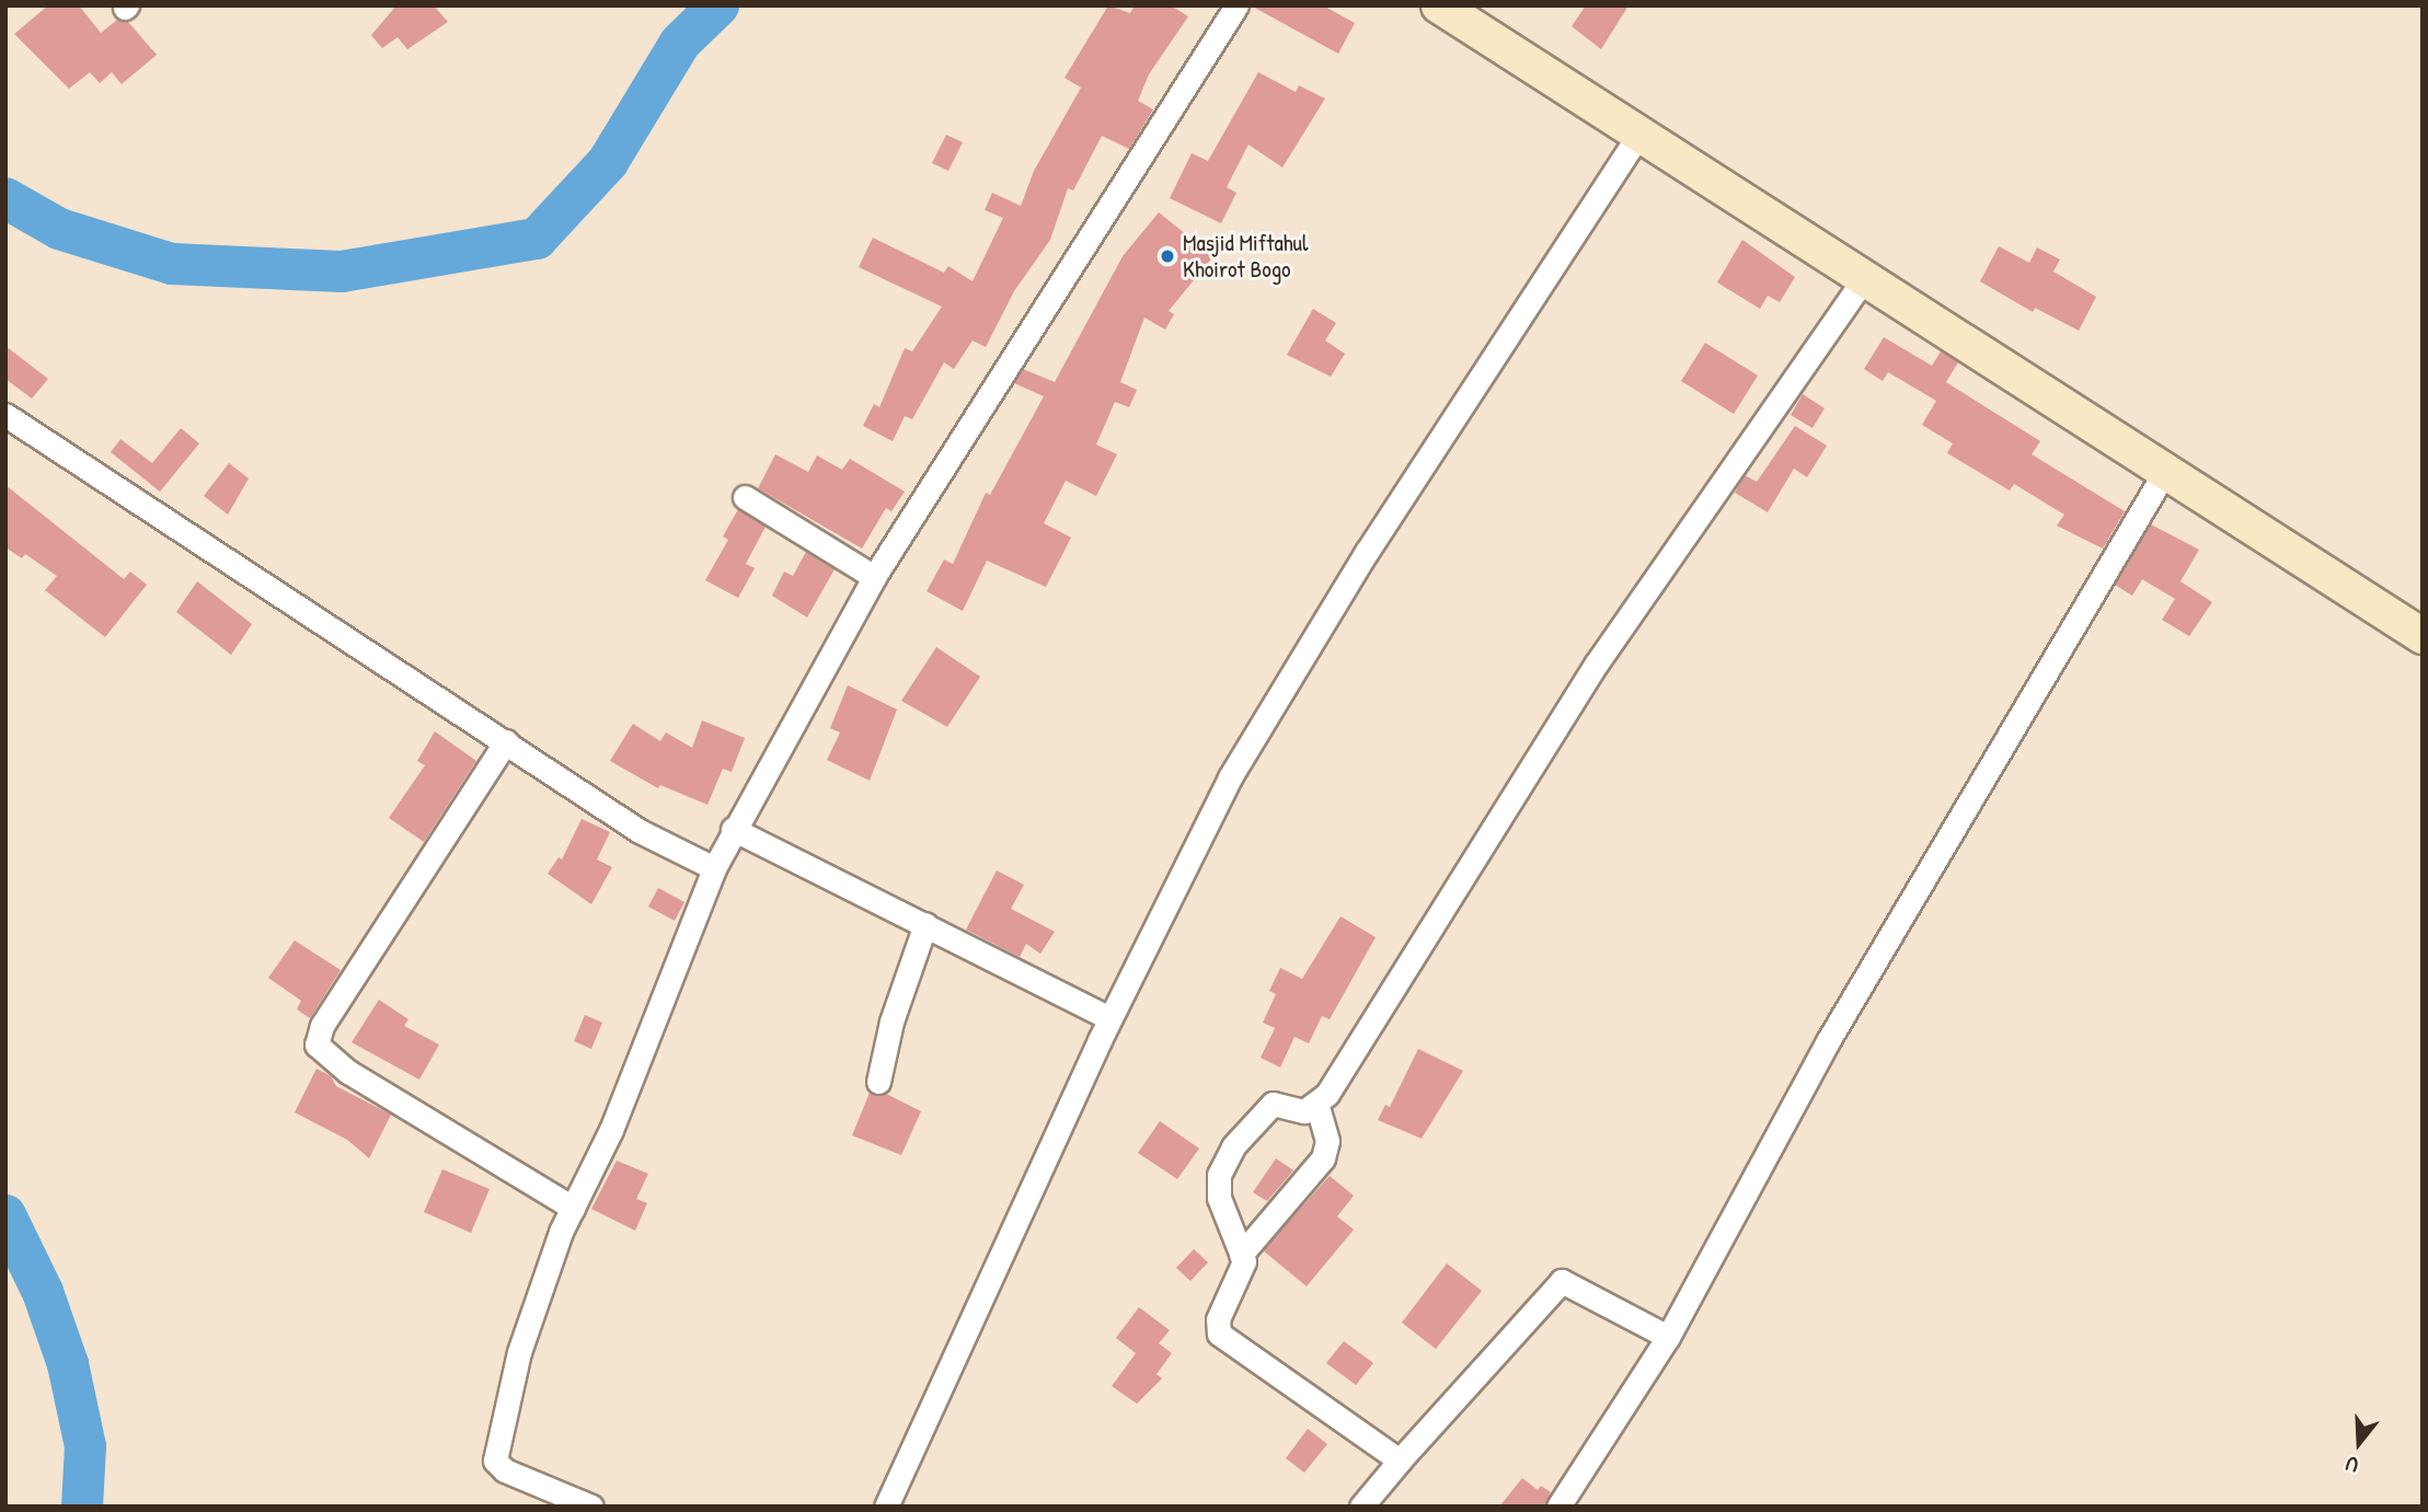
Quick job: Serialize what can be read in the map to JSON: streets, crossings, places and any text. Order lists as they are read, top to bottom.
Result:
{
  "places": ["Masjid Miftahul Khoirot Bogo"],
  "north": "bottom"
}
